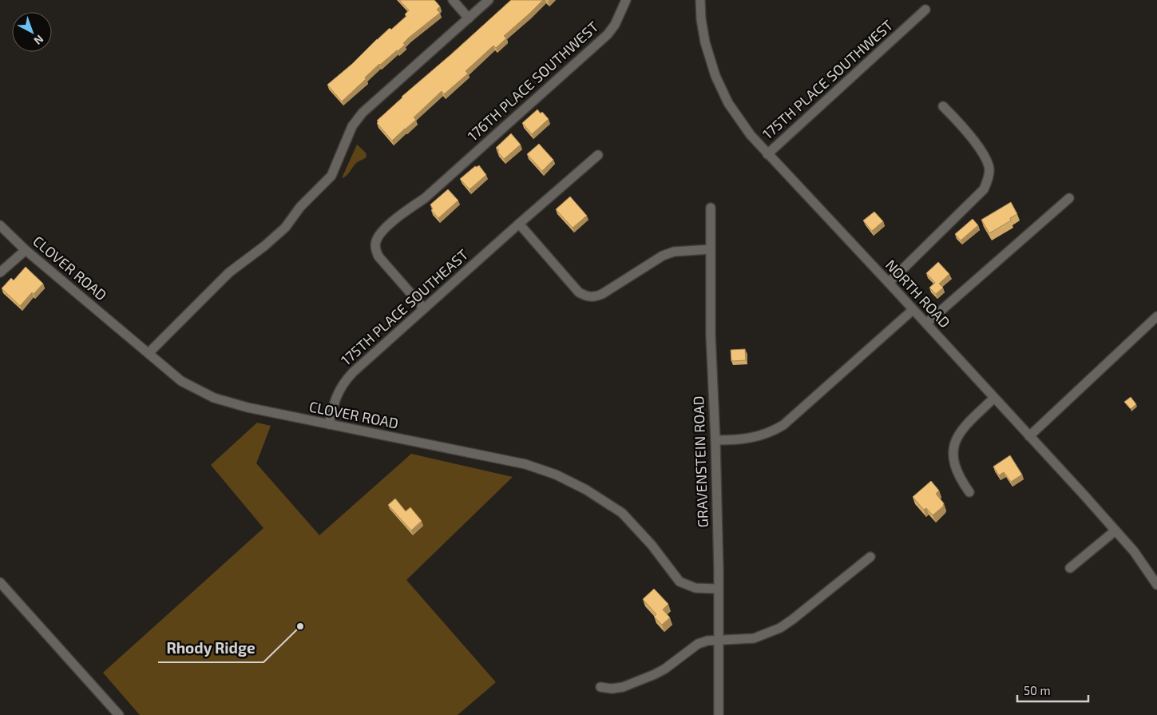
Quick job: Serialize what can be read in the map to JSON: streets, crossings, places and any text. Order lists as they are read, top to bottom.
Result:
{
  "streets": {
    "street": [
      "175TH PLACE SOUTHWEST",
      "176TH PLACE SOUTHWEST",
      "CLOVER ROAD",
      "NORTH ROAD",
      "175TH PLACE SOUTHEAST",
      "GRAVENSTEIN ROAD"
    ]
  },
  "crossings": [
    ["175TH PLACE SOUTHWEST", "NORTH ROAD"],
    ["176TH PLACE SOUTHWEST", "175TH PLACE SOUTHEAST"],
    ["CLOVER ROAD", "175TH PLACE SOUTHEAST"],
    ["CLOVER ROAD", "GRAVENSTEIN ROAD"]
  ],
  "places": ["Rhody Ridge"],
  "scale_bar": "50 m",
  "north": "bottom right"
}
